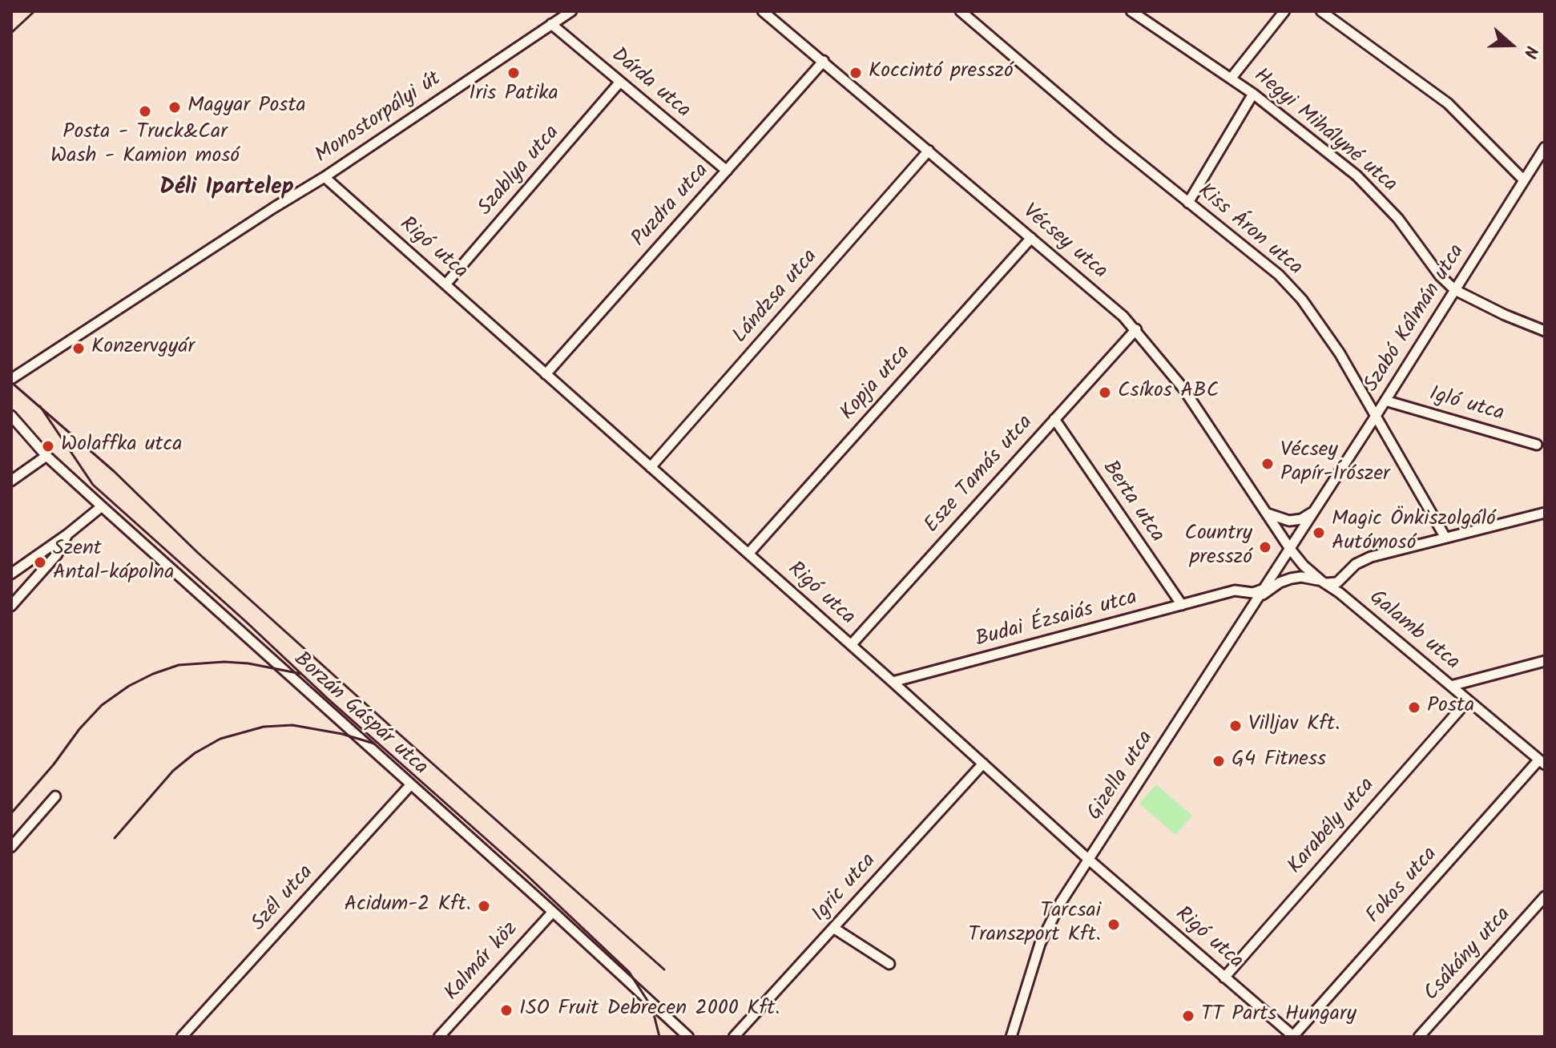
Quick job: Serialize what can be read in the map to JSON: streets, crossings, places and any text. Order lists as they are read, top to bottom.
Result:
{
  "streets": {
    "street": [
      "Dárda utca",
      "Monostorpályi út",
      "Hegyi Mihályné utca",
      "Szablya utca",
      "Puzdra utca",
      "Kiss Áron utca",
      "Vécsey utca",
      "Rigó utca",
      "Lándzsa utca",
      "Szabó Kálmán utca",
      "Kopja utca",
      "Igló utca",
      "Esze Tamás utca",
      "Berta utca",
      "Budai Ézsaiás utca",
      "Galamb utca",
      "Borzán Gáspár utca",
      "Gizella utca",
      "Karabély utca",
      "Fokos utca",
      "Igric utca",
      "Szél utca",
      "Csákány utca",
      "Kalmár köz"
    ]
  },
  "crossings": [
    ["Dárda utca", "Monostorpályi út"],
    ["Dárda utca", "Szablya utca"],
    ["Dárda utca", "Puzdra utca"],
    ["Monostorpályi út", "Rigó utca"],
    ["Hegyi Mihályné utca", "Szabó Kálmán utca"],
    ["Szablya utca", "Rigó utca"],
    ["Puzdra utca", "Vécsey utca"],
    ["Puzdra utca", "Rigó utca"],
    ["Kiss Áron utca", "Szabó Kálmán utca"],
    ["Vécsey utca", "Lándzsa utca"],
    ["Vécsey utca", "Szabó Kálmán utca"],
    ["Vécsey utca", "Kopja utca"],
    ["Vécsey utca", "Esze Tamás utca"],
    ["Vécsey utca", "Galamb utca"],
    ["Vécsey utca", "Gizella utca"],
    ["Rigó utca", "Lándzsa utca"],
    ["Rigó utca", "Kopja utca"],
    ["Rigó utca", "Esze Tamás utca"],
    ["Rigó utca", "Budai Ézsaiás utca"],
    ["Rigó utca", "Gizella utca"],
    ["Rigó utca", "Karabély utca"],
    ["Rigó utca", "Fokos utca"],
    ["Rigó utca", "Igric utca"],
    ["Szabó Kálmán utca", "Igló utca"],
    ["Szabó Kálmán utca", "Galamb utca"],
    ["Szabó Kálmán utca", "Gizella utca"],
    ["Esze Tamás utca", "Berta utca"],
    ["Berta utca", "Budai Ézsaiás utca"],
    ["Budai Ézsaiás utca", "Gizella utca"],
    ["Galamb utca", "Gizella utca"],
    ["Galamb utca", "Karabély utca"],
    ["Galamb utca", "Fokos utca"],
    ["Borzán Gáspár utca", "Szél utca"],
    ["Borzán Gáspár utca", "Kalmár köz"]
  ],
  "districts": ["Déli Ipartelep"],
  "places": [
    "Iris Patika",
    "Koccintó presszó",
    "Magyar Posta",
    "Posta - Truck&Car Wash - Kamion mosó",
    "Konzervgyár",
    "Csíkos ABC",
    "Wolaffka utca",
    "Vécsey Papír-Írószer",
    "Magic Önkiszolgáló Autómosó",
    "Country presszó",
    "Szent Antal-kápolna",
    "Posta",
    "Villjav Kft.",
    "G4 Fitness",
    "Acidum-2 Kft.",
    "Tarcsai Transzport Kft.",
    "ISO Fruit Debrecen 2000 Kft.",
    "TT Parts Hungary"
  ],
  "north": "right"
}
